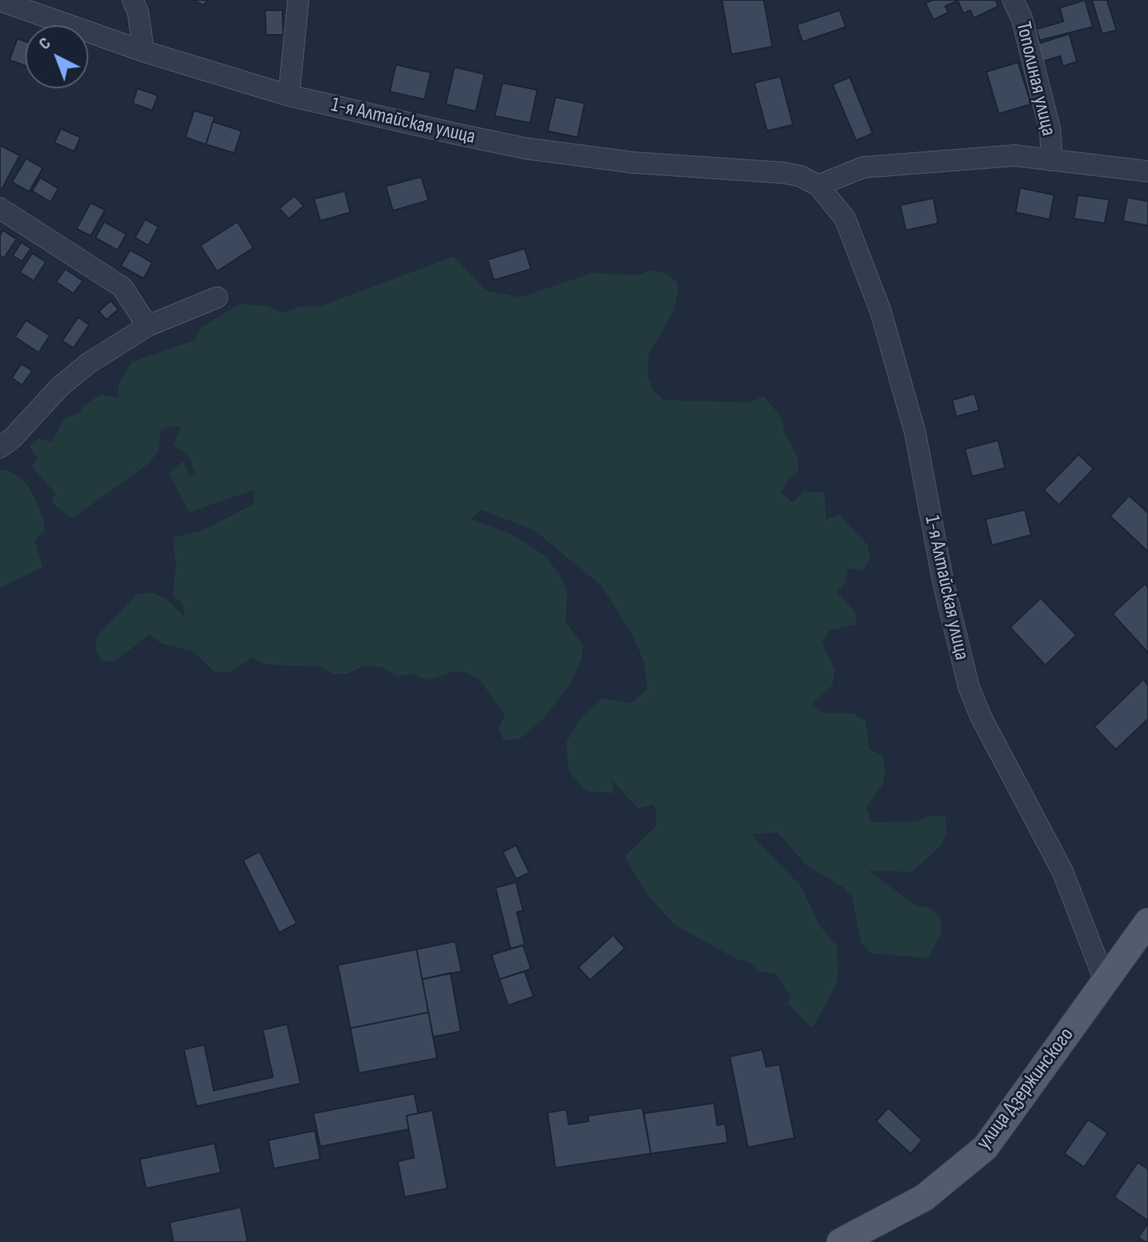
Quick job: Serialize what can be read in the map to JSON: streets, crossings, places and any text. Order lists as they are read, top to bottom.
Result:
{
  "streets": {
    "main road": ["улица Дзержинского"],
    "street": ["Тополиная улица", "1-я Алтайская улица"]
  },
  "crossings": [
    ["1-я Алтайская улица", "улица Дзержинского"]
  ],
  "north": "top left"
}
